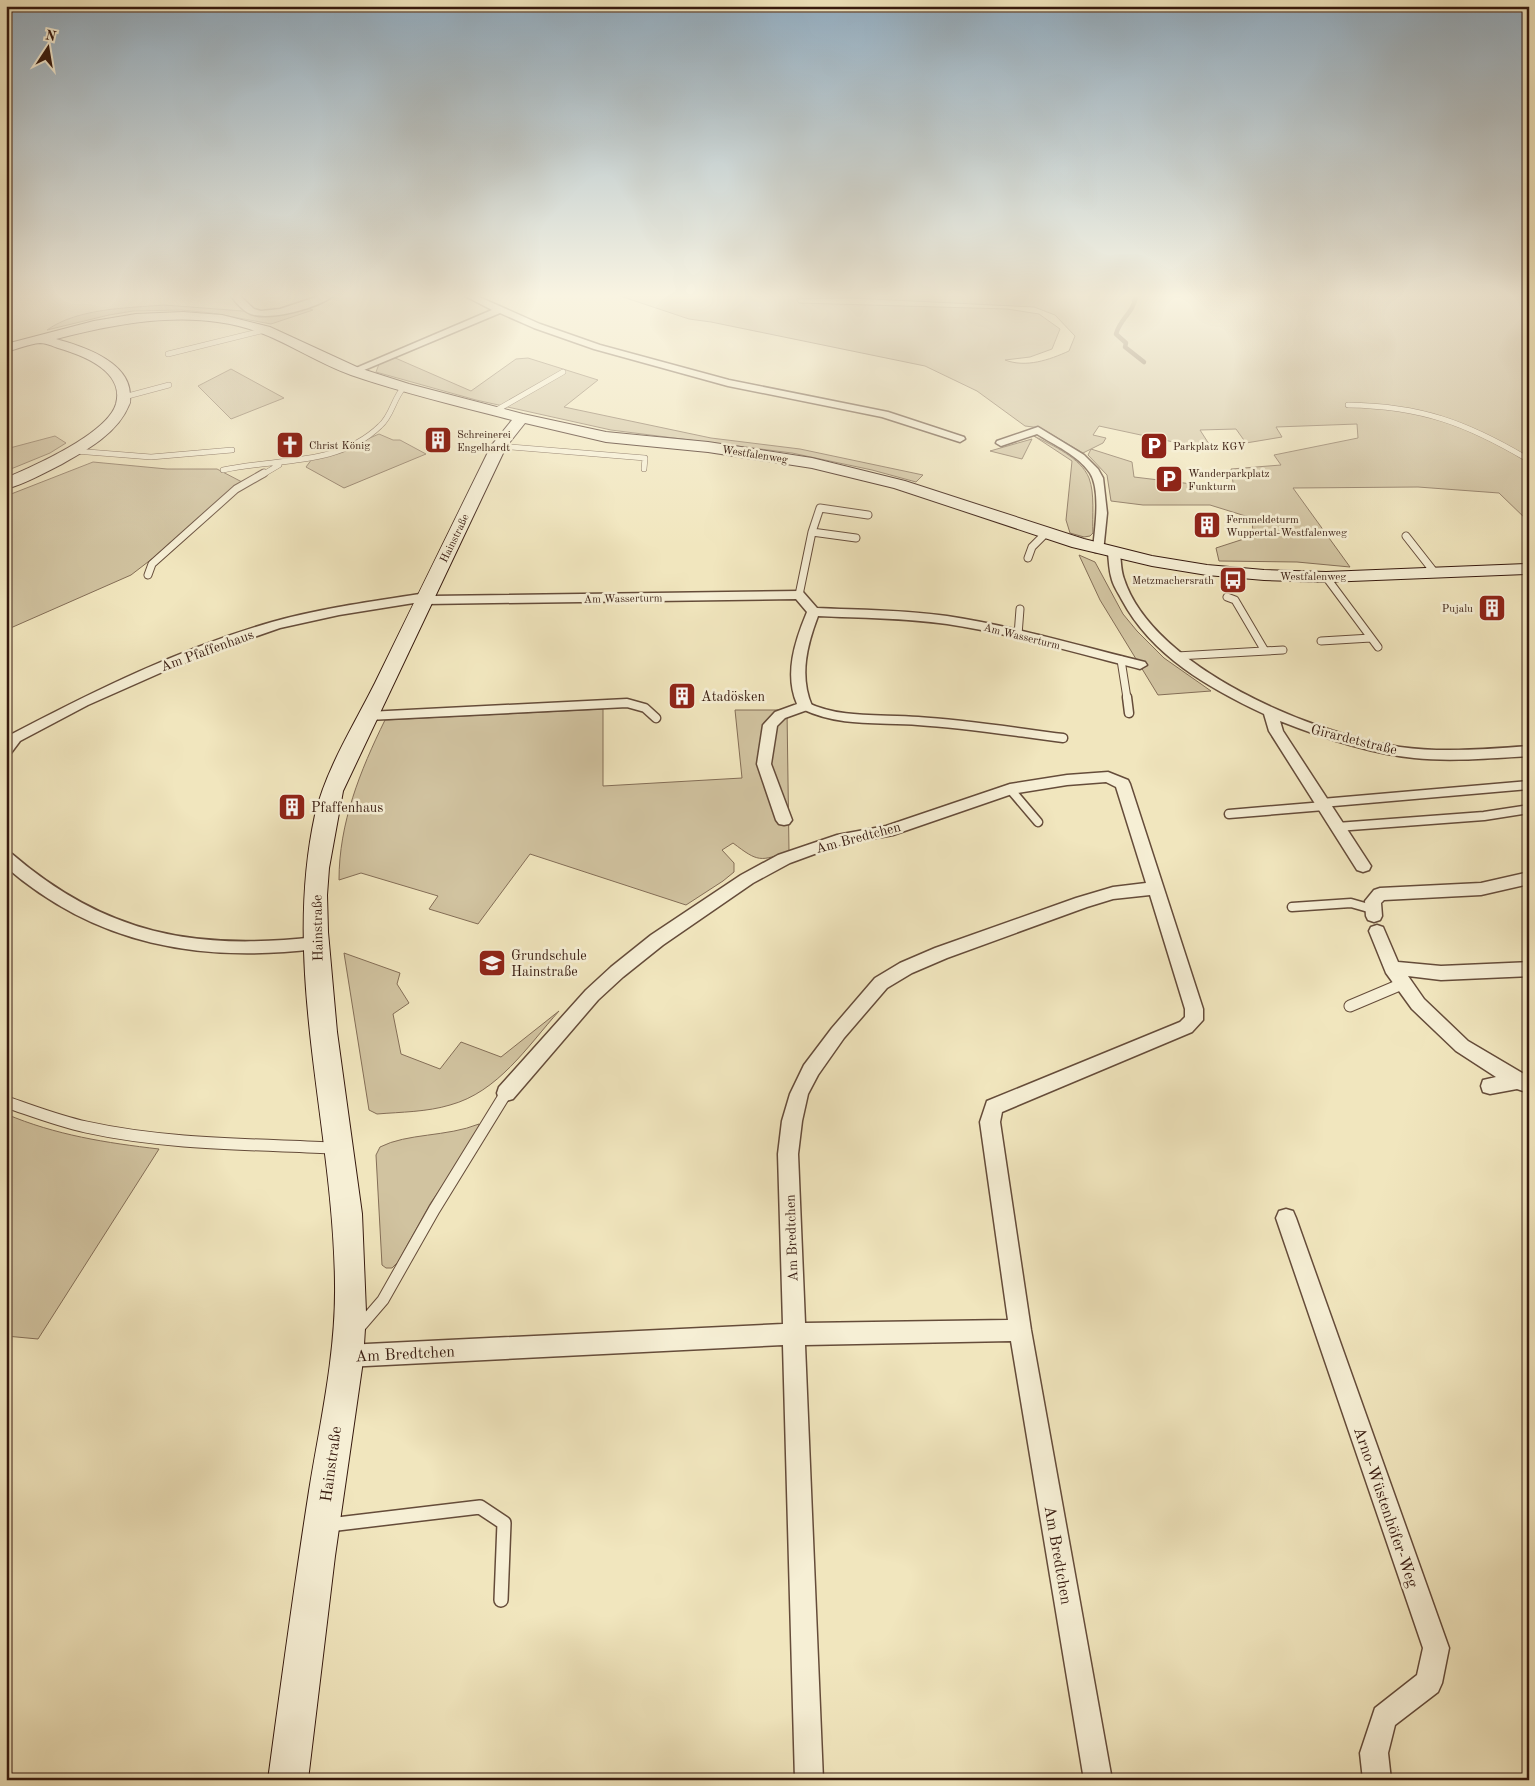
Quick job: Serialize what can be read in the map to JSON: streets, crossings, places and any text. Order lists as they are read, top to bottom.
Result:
{
  "streets": {
    "street": [
      "Westfalenweg",
      "Hainstraße",
      "Am Wasserturm",
      "Am Pfaffenhaus",
      "Girardetstraße",
      "Am Bredtchen",
      "Arno-Wüstenhöfer-Weg"
    ]
  },
  "crossings": [
    ["Westfalenweg", "Hainstraße"],
    ["Westfalenweg", "Girardetstraße"],
    ["Hainstraße", "Am Wasserturm"],
    ["Hainstraße", "Am Pfaffenhaus"],
    ["Hainstraße", "Am Bredtchen"],
    ["Am Wasserturm", "Am Pfaffenhaus"]
  ],
  "places": {
    "building": [
      "Schreinerei Engelhardt",
      "Fernmeldeturm Wuppertal-Westfalenweg",
      "Pujalu",
      "Atadösken",
      "Pfaffenhaus"
    ],
    "church": ["Christ König"],
    "parking": ["Parkplatz KGV", "Wanderparkplatz Funkturm"],
    "bus stop": ["Metzmachersrath"],
    "school or university": ["Grundschule Hainstraße"]
  },
  "north": "top"
}
